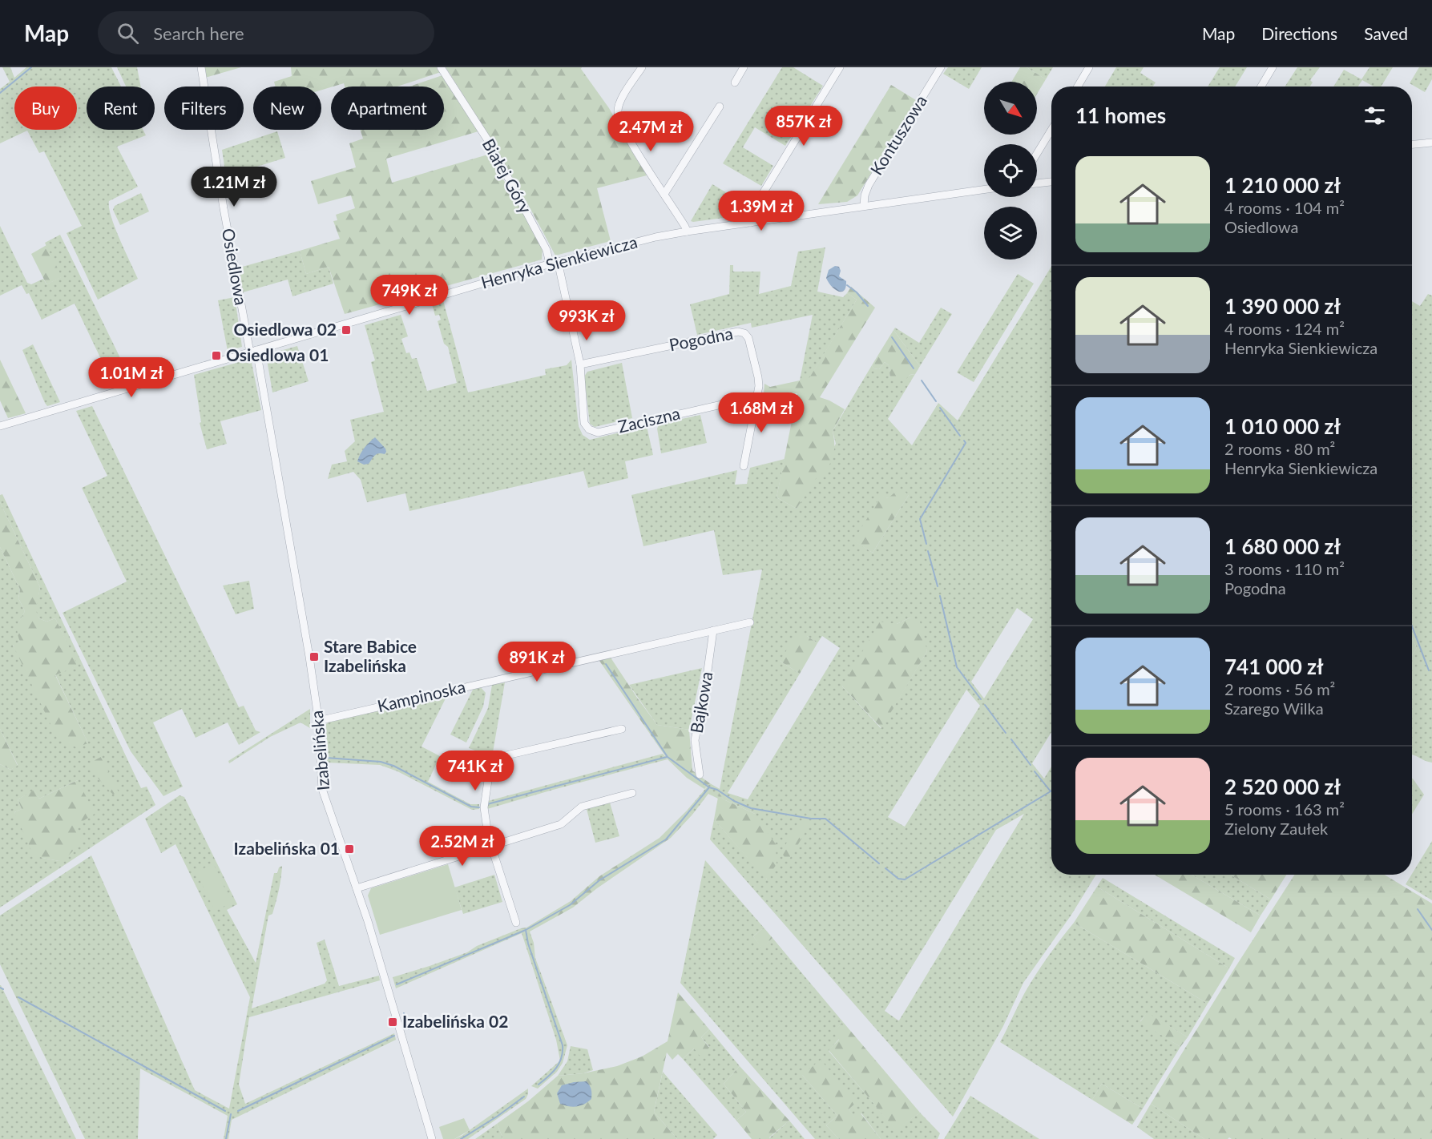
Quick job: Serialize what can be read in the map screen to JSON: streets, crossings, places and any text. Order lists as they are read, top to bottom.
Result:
{
  "streets": {
    "street": [
      "Kontuszowa",
      "Białej Góry",
      "Henryka Sienkiewicza",
      "Osiedlowa",
      "Pogodna",
      "Zaciszna",
      "Kampinoska",
      "Bajkowa",
      "Izabelińska"
    ]
  },
  "crossings": [
    ["Kontuszowa", "Henryka Sienkiewicza"],
    ["Białej Góry", "Henryka Sienkiewicza"],
    ["Henryka Sienkiewicza", "Osiedlowa"],
    ["Henryka Sienkiewicza", "Izabelińska"],
    ["Osiedlowa", "Izabelińska"],
    ["Pogodna", "Zaciszna"],
    ["Kampinoska", "Bajkowa"],
    ["Kampinoska", "Izabelińska"]
  ],
  "places": {
    "transit": [
      "Osiedlowa 02",
      "Osiedlowa 01",
      "Stare Babice Izabelińska",
      "Izabelińska 01",
      "Izabelińska 02"
    ]
  },
  "north": "bottom right",
  "page": {
    "header": "Map",
    "search": "Search here",
    "nav": ["Map", "Directions", "Saved"],
    "chip": [
      "Buy",
      "Rent",
      "Filters",
      "New",
      "Apartment"
    ],
    "heading": "11 homes",
    "price": [
      "857K zł",
      "2.47M zł",
      "1.21M zł",
      "1.39M zł",
      "749K zł",
      "993K zł",
      "1.01M zł",
      "1.68M zł",
      "891K zł",
      "741K zł",
      "2.52M zł"
    ],
    "list": [
      {
        "name": "1 210 000 zł",
        "note": "4 rooms · 104 m² · Osiedlowa"
      },
      {
        "name": "1 390 000 zł",
        "note": "4 rooms · 124 m² · Henryka Sienkiewicza"
      },
      {
        "name": "1 010 000 zł",
        "note": "2 rooms · 80 m² · Henryka Sienkiewicza"
      },
      {
        "name": "1 680 000 zł",
        "note": "3 rooms · 110 m² · Pogodna"
      },
      {
        "name": "741 000 zł",
        "note": "2 rooms · 56 m² · Szarego Wilka"
      },
      {
        "name": "2 520 000 zł",
        "note": "5 rooms · 163 m² · Zielony Zaułek"
      }
    ]
  }
}
